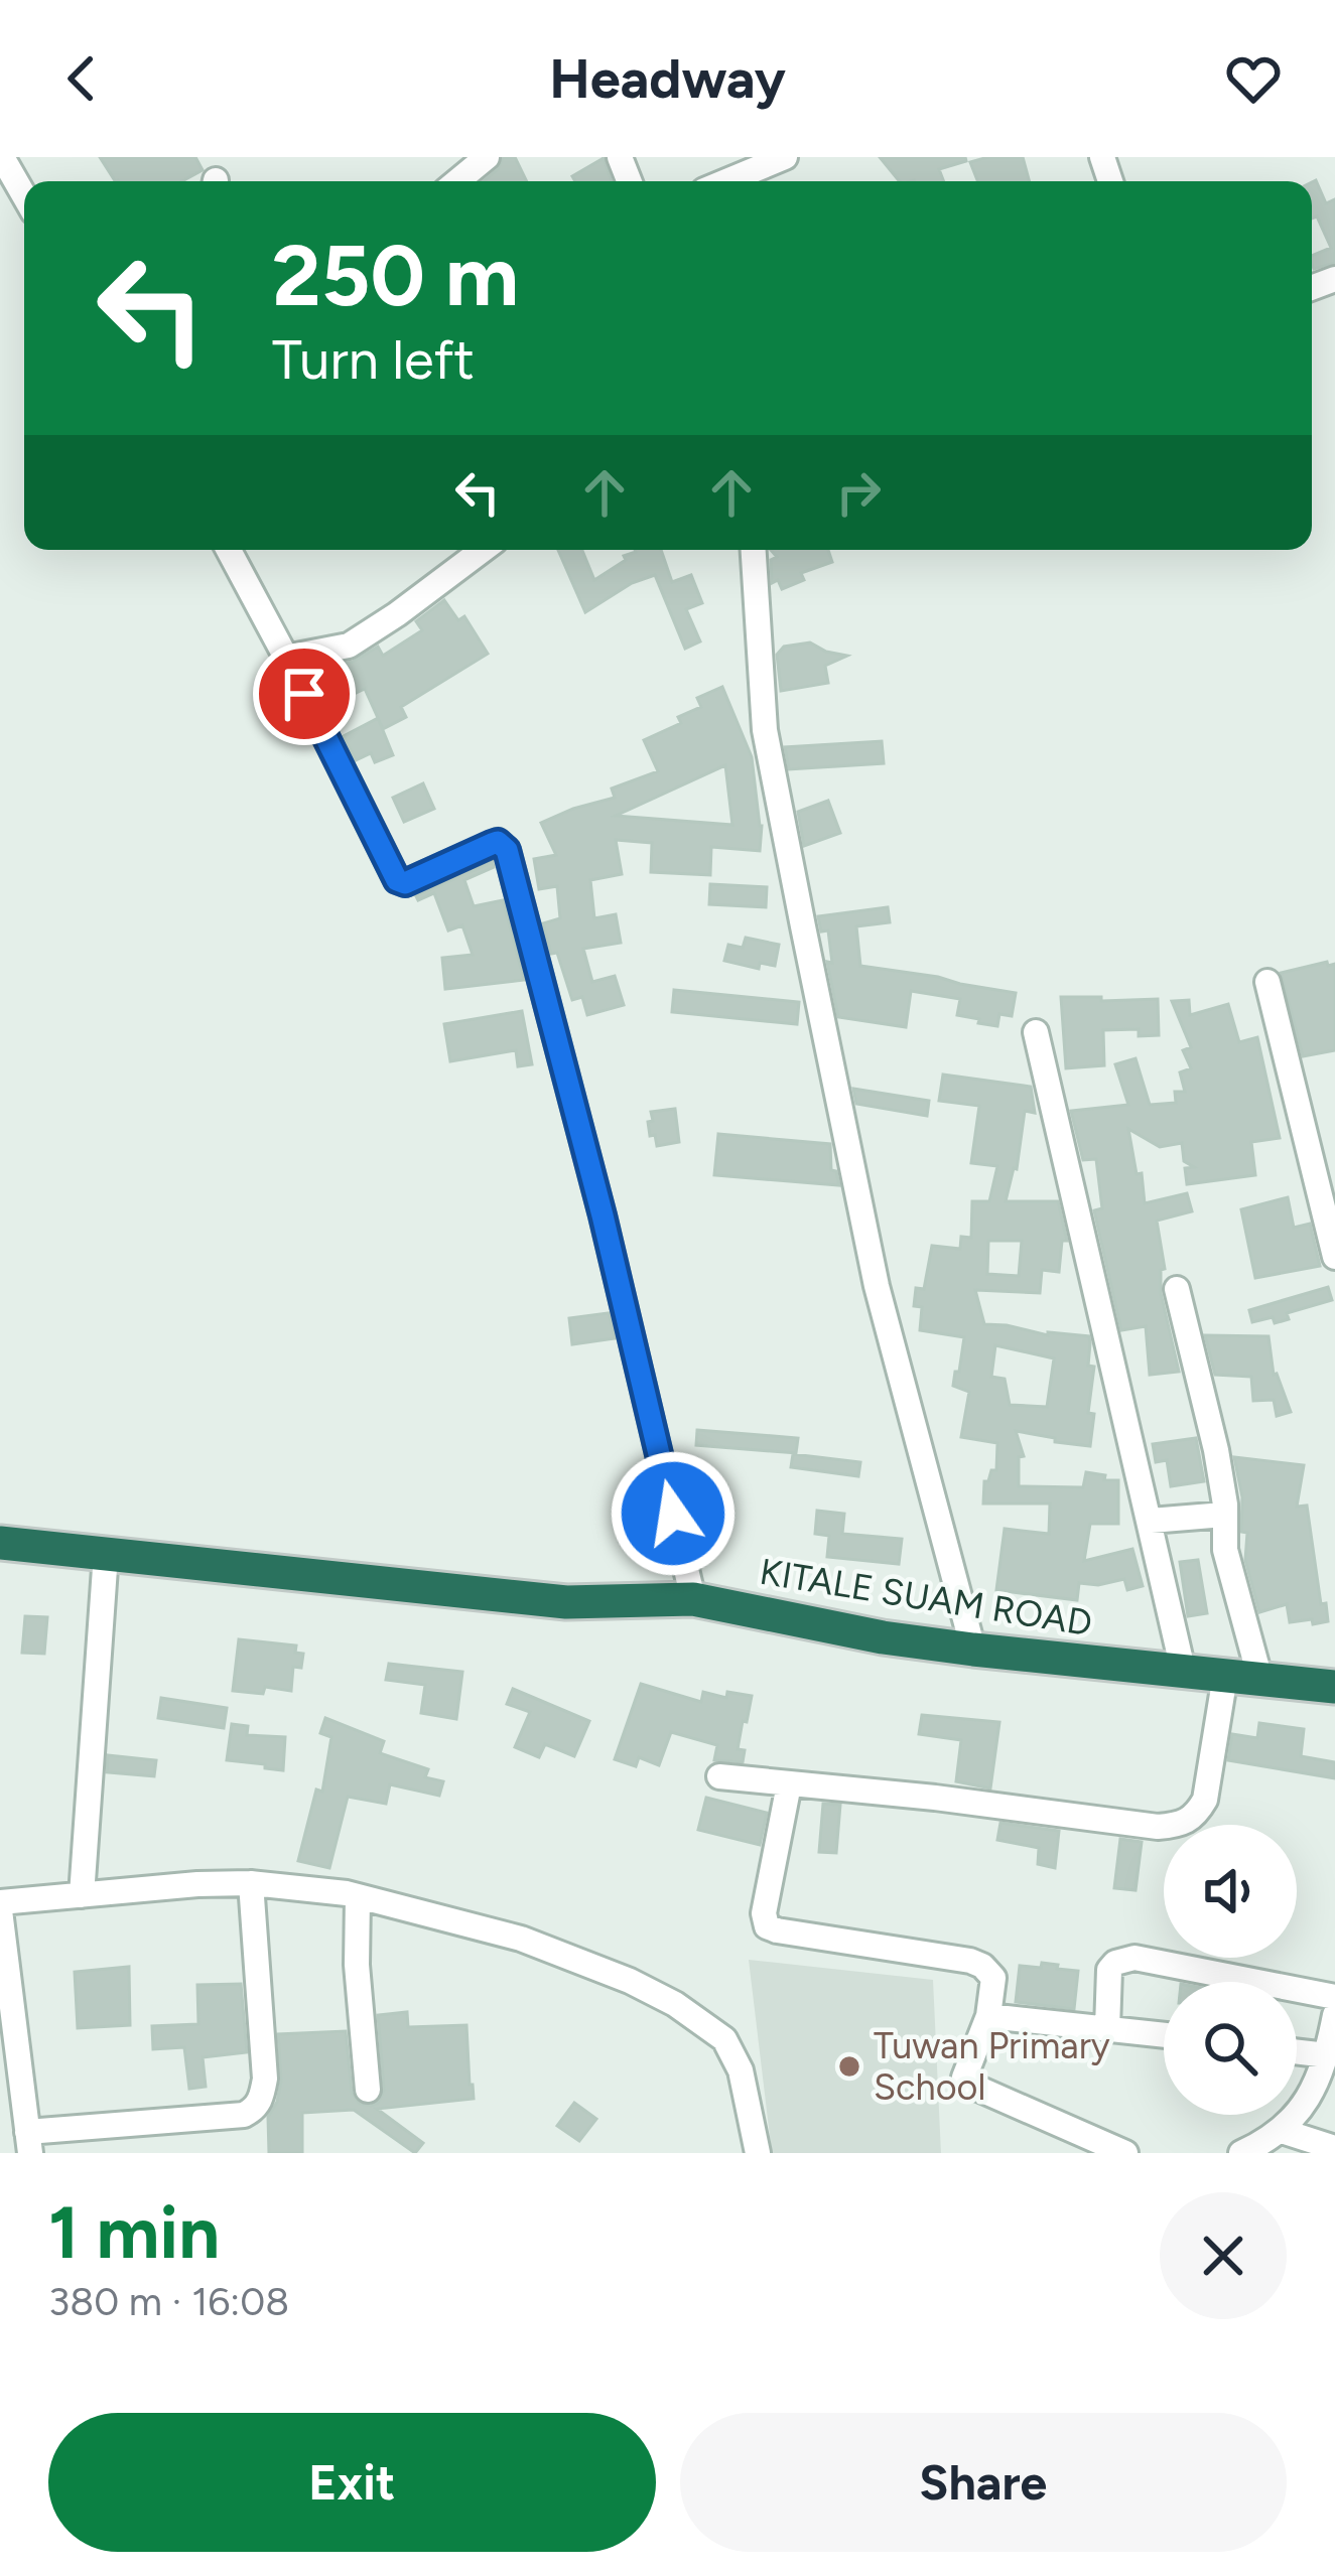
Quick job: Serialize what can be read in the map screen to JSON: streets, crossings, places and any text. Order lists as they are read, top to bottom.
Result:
{
  "streets": {
    "highway": ["KITALE SUAM ROAD"]
  },
  "places": ["Tuwan Primary School"],
  "page": {
    "header": "Headway",
    "turn": ["250 m", "Turn left"],
    "heading": ["1 min", "380 m · 16:08"],
    "buttons": ["Exit", "Share"]
  }
}
